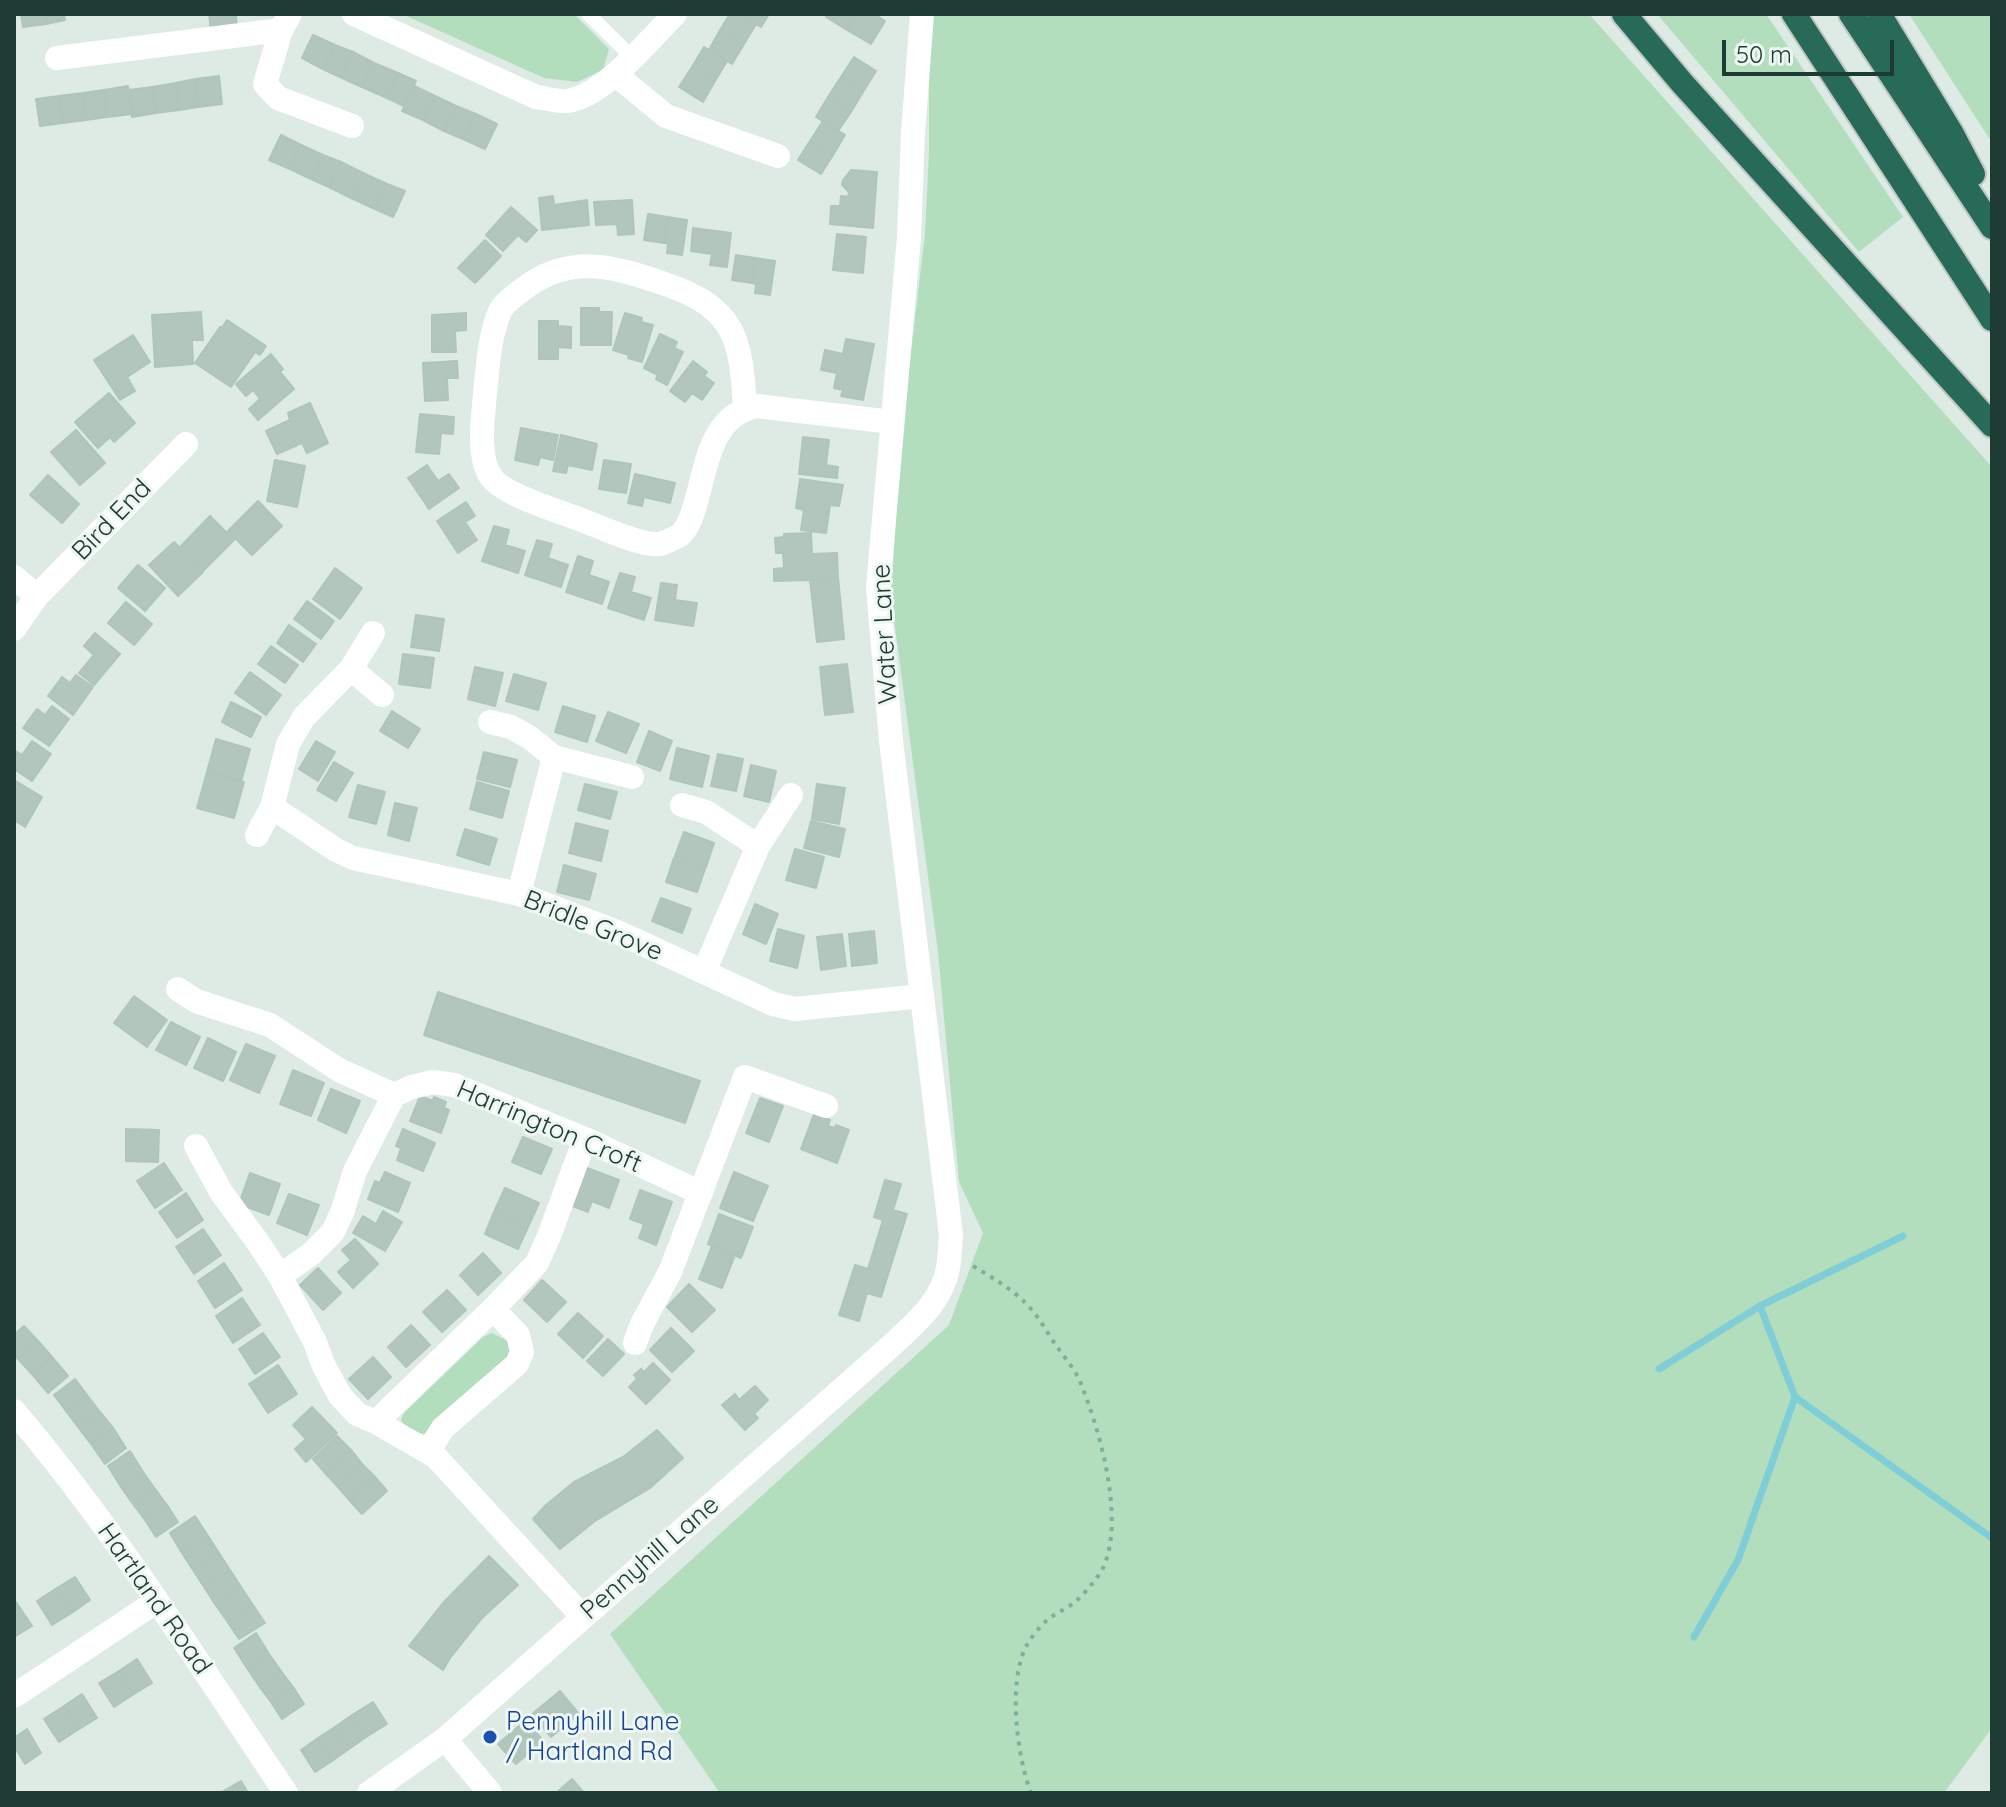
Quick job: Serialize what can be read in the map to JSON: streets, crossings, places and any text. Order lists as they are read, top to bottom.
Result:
{
  "streets": {
    "street": [
      "Bird End",
      "Water Lane",
      "Bridle Grove",
      "Harrington Croft",
      "Pennyhill Lane",
      "Hartland Road"
    ]
  },
  "crossings": [
    ["Water Lane", "Bridle Grove"],
    ["Water Lane", "Pennyhill Lane"]
  ],
  "places": ["Pennyhill Lane / Hartland Rd"],
  "scale_bar": "50 m"
}
